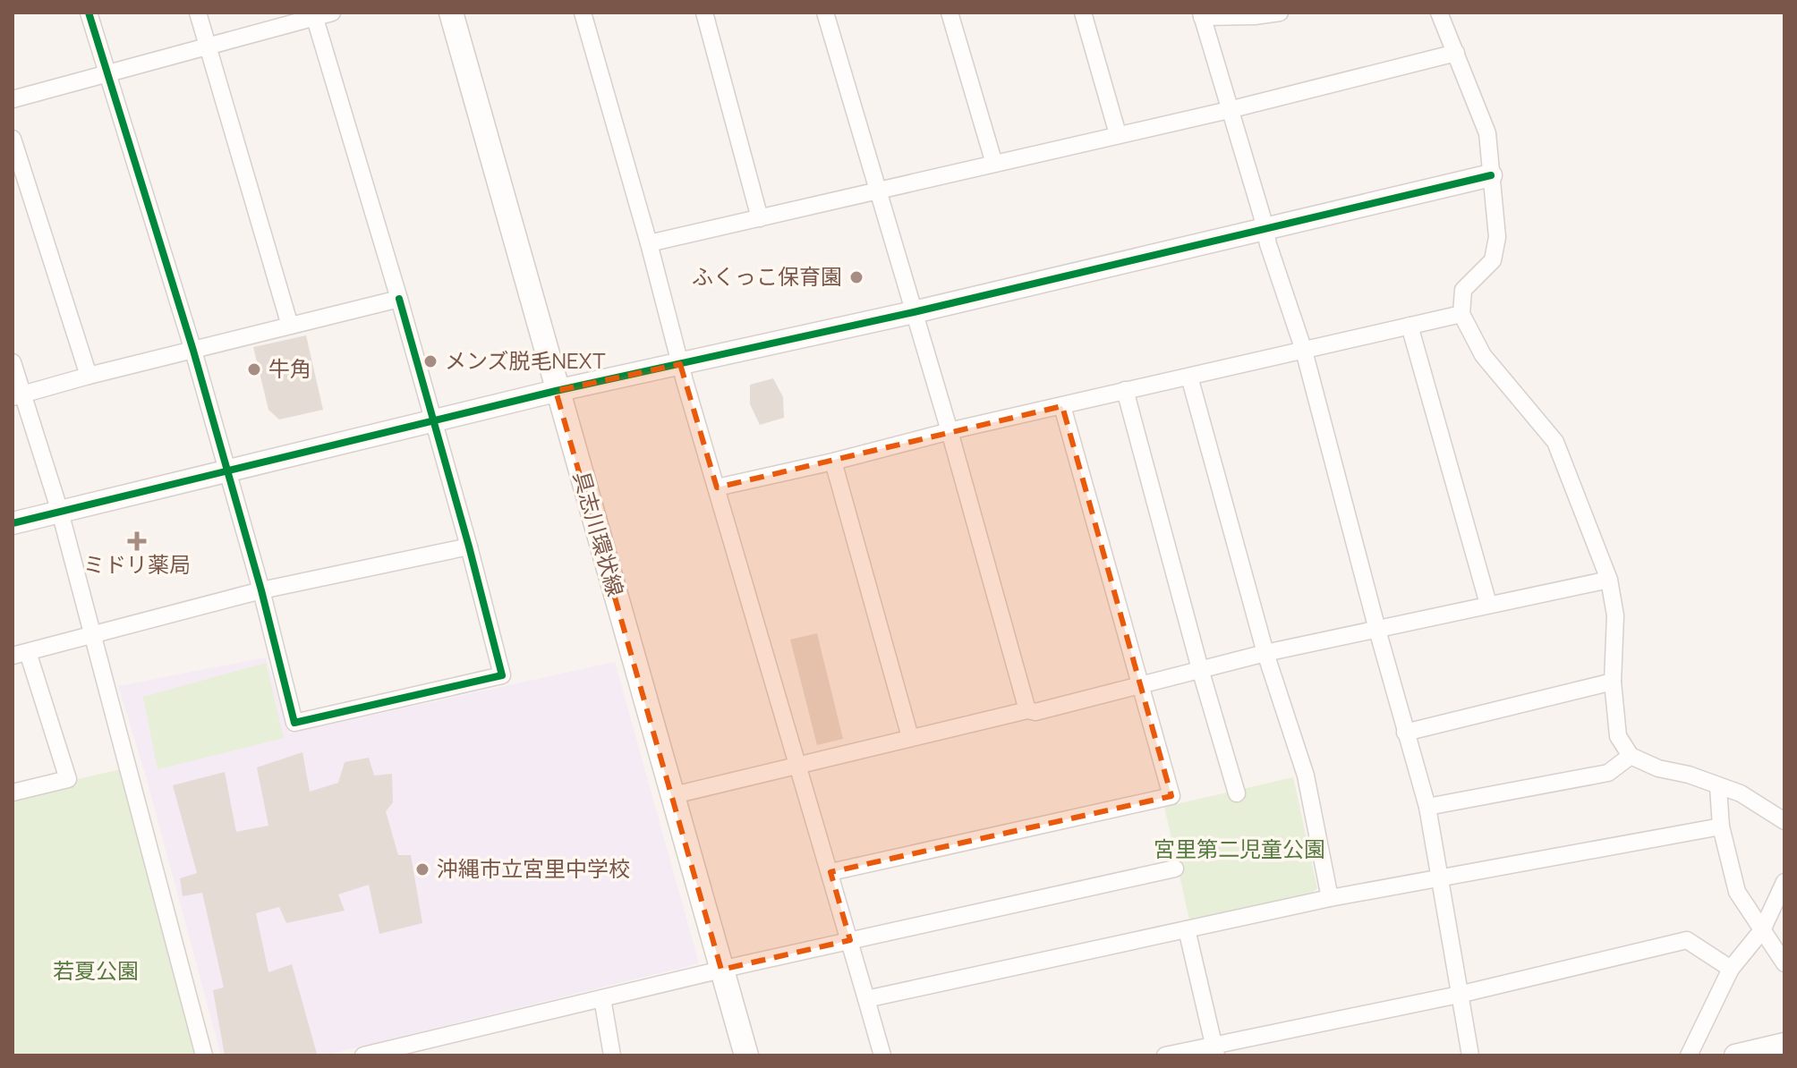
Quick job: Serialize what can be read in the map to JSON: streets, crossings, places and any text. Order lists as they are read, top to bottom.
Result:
{
  "streets": {
    "main road": ["具志川環状線"]
  },
  "parks": ["宮里第二児童公園", "若夏公園"],
  "places": {
    "other": [
      "ふくっこ保育園",
      "メンズ脱毛NEXT",
      "牛角",
      "沖縄市立宮里中学校"
    ],
    "health": ["ミドリ薬局"]
  }
}
